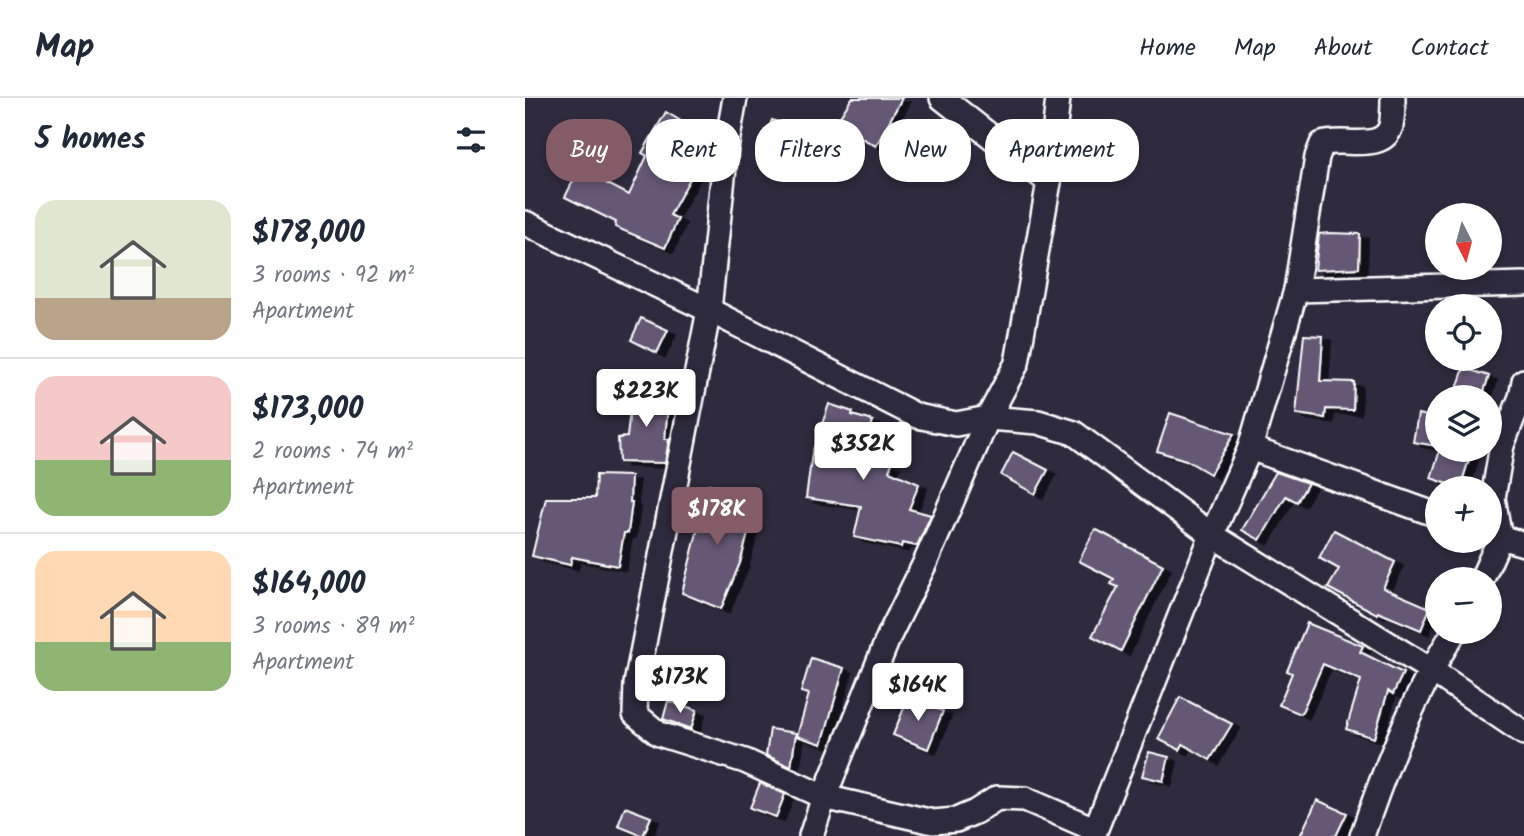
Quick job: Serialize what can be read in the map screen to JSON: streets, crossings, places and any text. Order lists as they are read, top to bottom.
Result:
{
  "north": "bottom",
  "page": {
    "header": "Map",
    "nav": [
      "Home",
      "Map",
      "About",
      "Contact"
    ],
    "heading": "5 homes",
    "chip": [
      "Buy",
      "Rent",
      "Filters",
      "New",
      "Apartment"
    ],
    "list": [
      {
        "name": "$178,000",
        "note": "3 rooms · 92 m² · Apartment"
      },
      {
        "name": "$173,000",
        "note": "2 rooms · 74 m² · Apartment"
      },
      {
        "name": "$164,000",
        "note": "3 rooms · 89 m² · Apartment"
      }
    ],
    "map_buttons": ["+", "−"],
    "price": [
      "$223K",
      "$352K",
      "$178K",
      "$173K",
      "$164K"
    ]
  }
}
